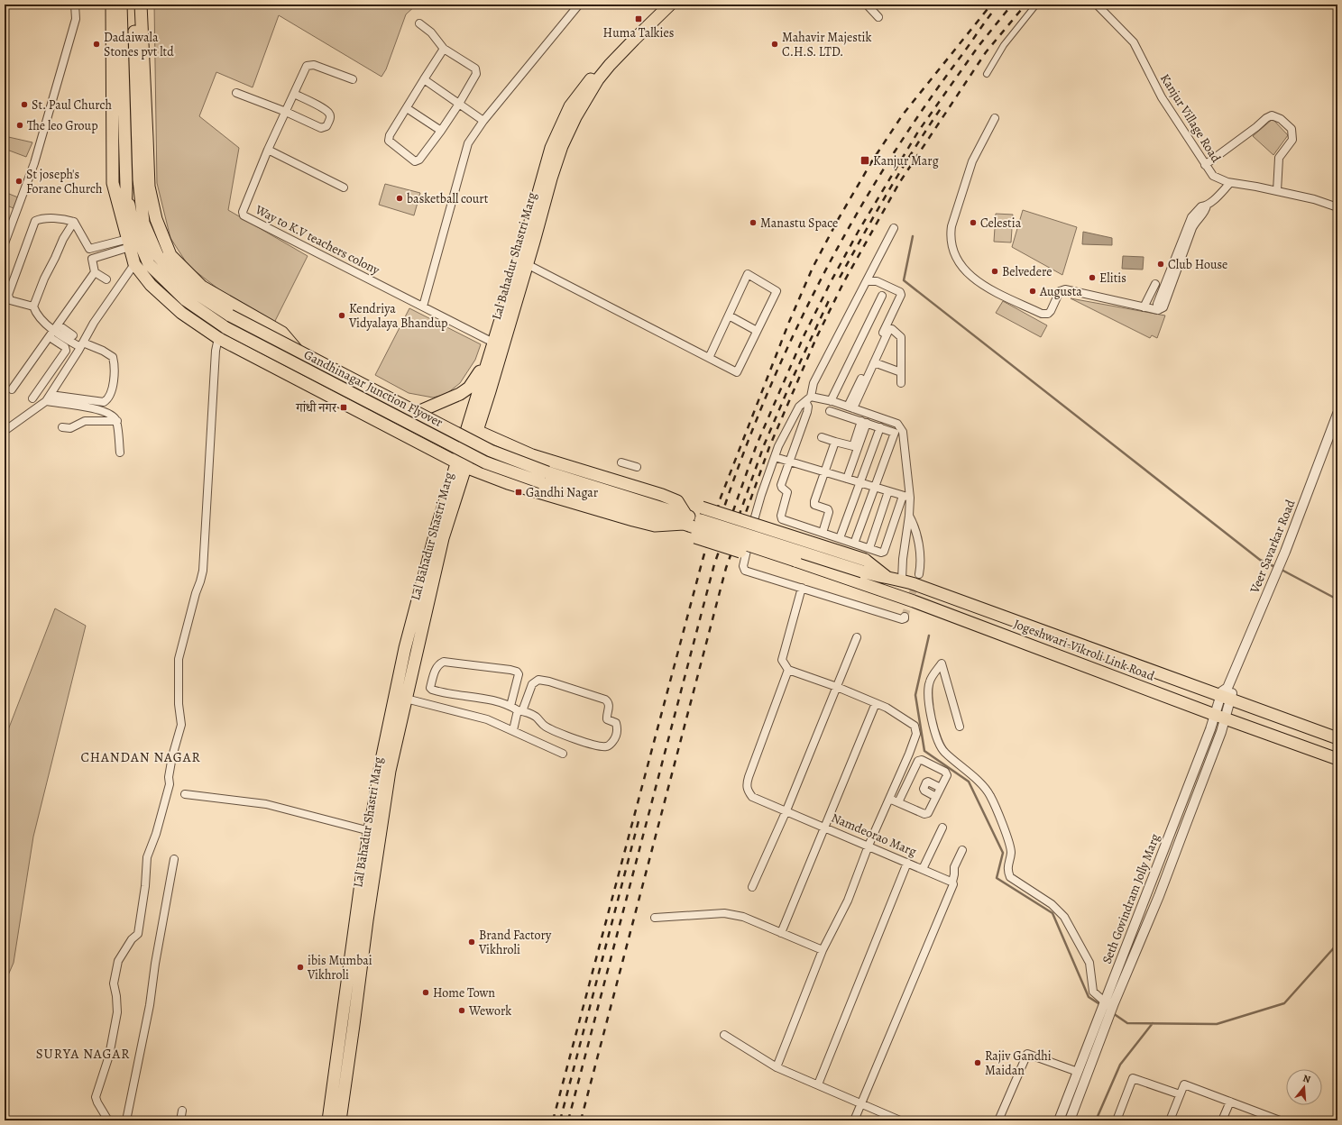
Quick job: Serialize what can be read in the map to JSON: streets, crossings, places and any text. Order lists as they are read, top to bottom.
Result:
{
  "streets": {
    "main road": ["Lal Bahadur Shastri Marg", "Gandhinagar Junction Flyover", "Jogeshwari-Vikroli Link Road"],
    "street": [
      "Kanjur Village Road",
      "Way to K.V teachers colony",
      "Veer Savarkar Road",
      "Namdeorao Marg"
    ]
  },
  "crossings": [
    ["Way to K.V teachers colony", "Lal Bahadur Shastri Marg"],
    ["Veer Savarkar Road", "Jogeshwari-Vikroli Link Road"]
  ],
  "districts": ["CHANDAN NAGAR", "SURYA NAGAR"],
  "places": {
    "transit": [
      "Huma Talkies",
      "Kanjur Marg",
      "गांधी नगर",
      "Gandhi Nagar"
    ],
    "other": [
      "Dadaiwala Stones pvt ltd",
      "Mahavir Majestik C.H.S. LTD.",
      "St. Paul Church",
      "The leo Group",
      "St joseph's Forane Church",
      "basketball court",
      "Manastu Space",
      "Celestia",
      "Club House",
      "Belvedere",
      "Elitis",
      "Augusta",
      "Kendriya Vidyalaya Bhandup",
      "Brand Factory Vikhroli",
      "ibis Mumbai Vikhroli",
      "Home Town",
      "Wework",
      "Rajiv Gandhi Maidan"
    ]
  },
  "north": "top"
}
